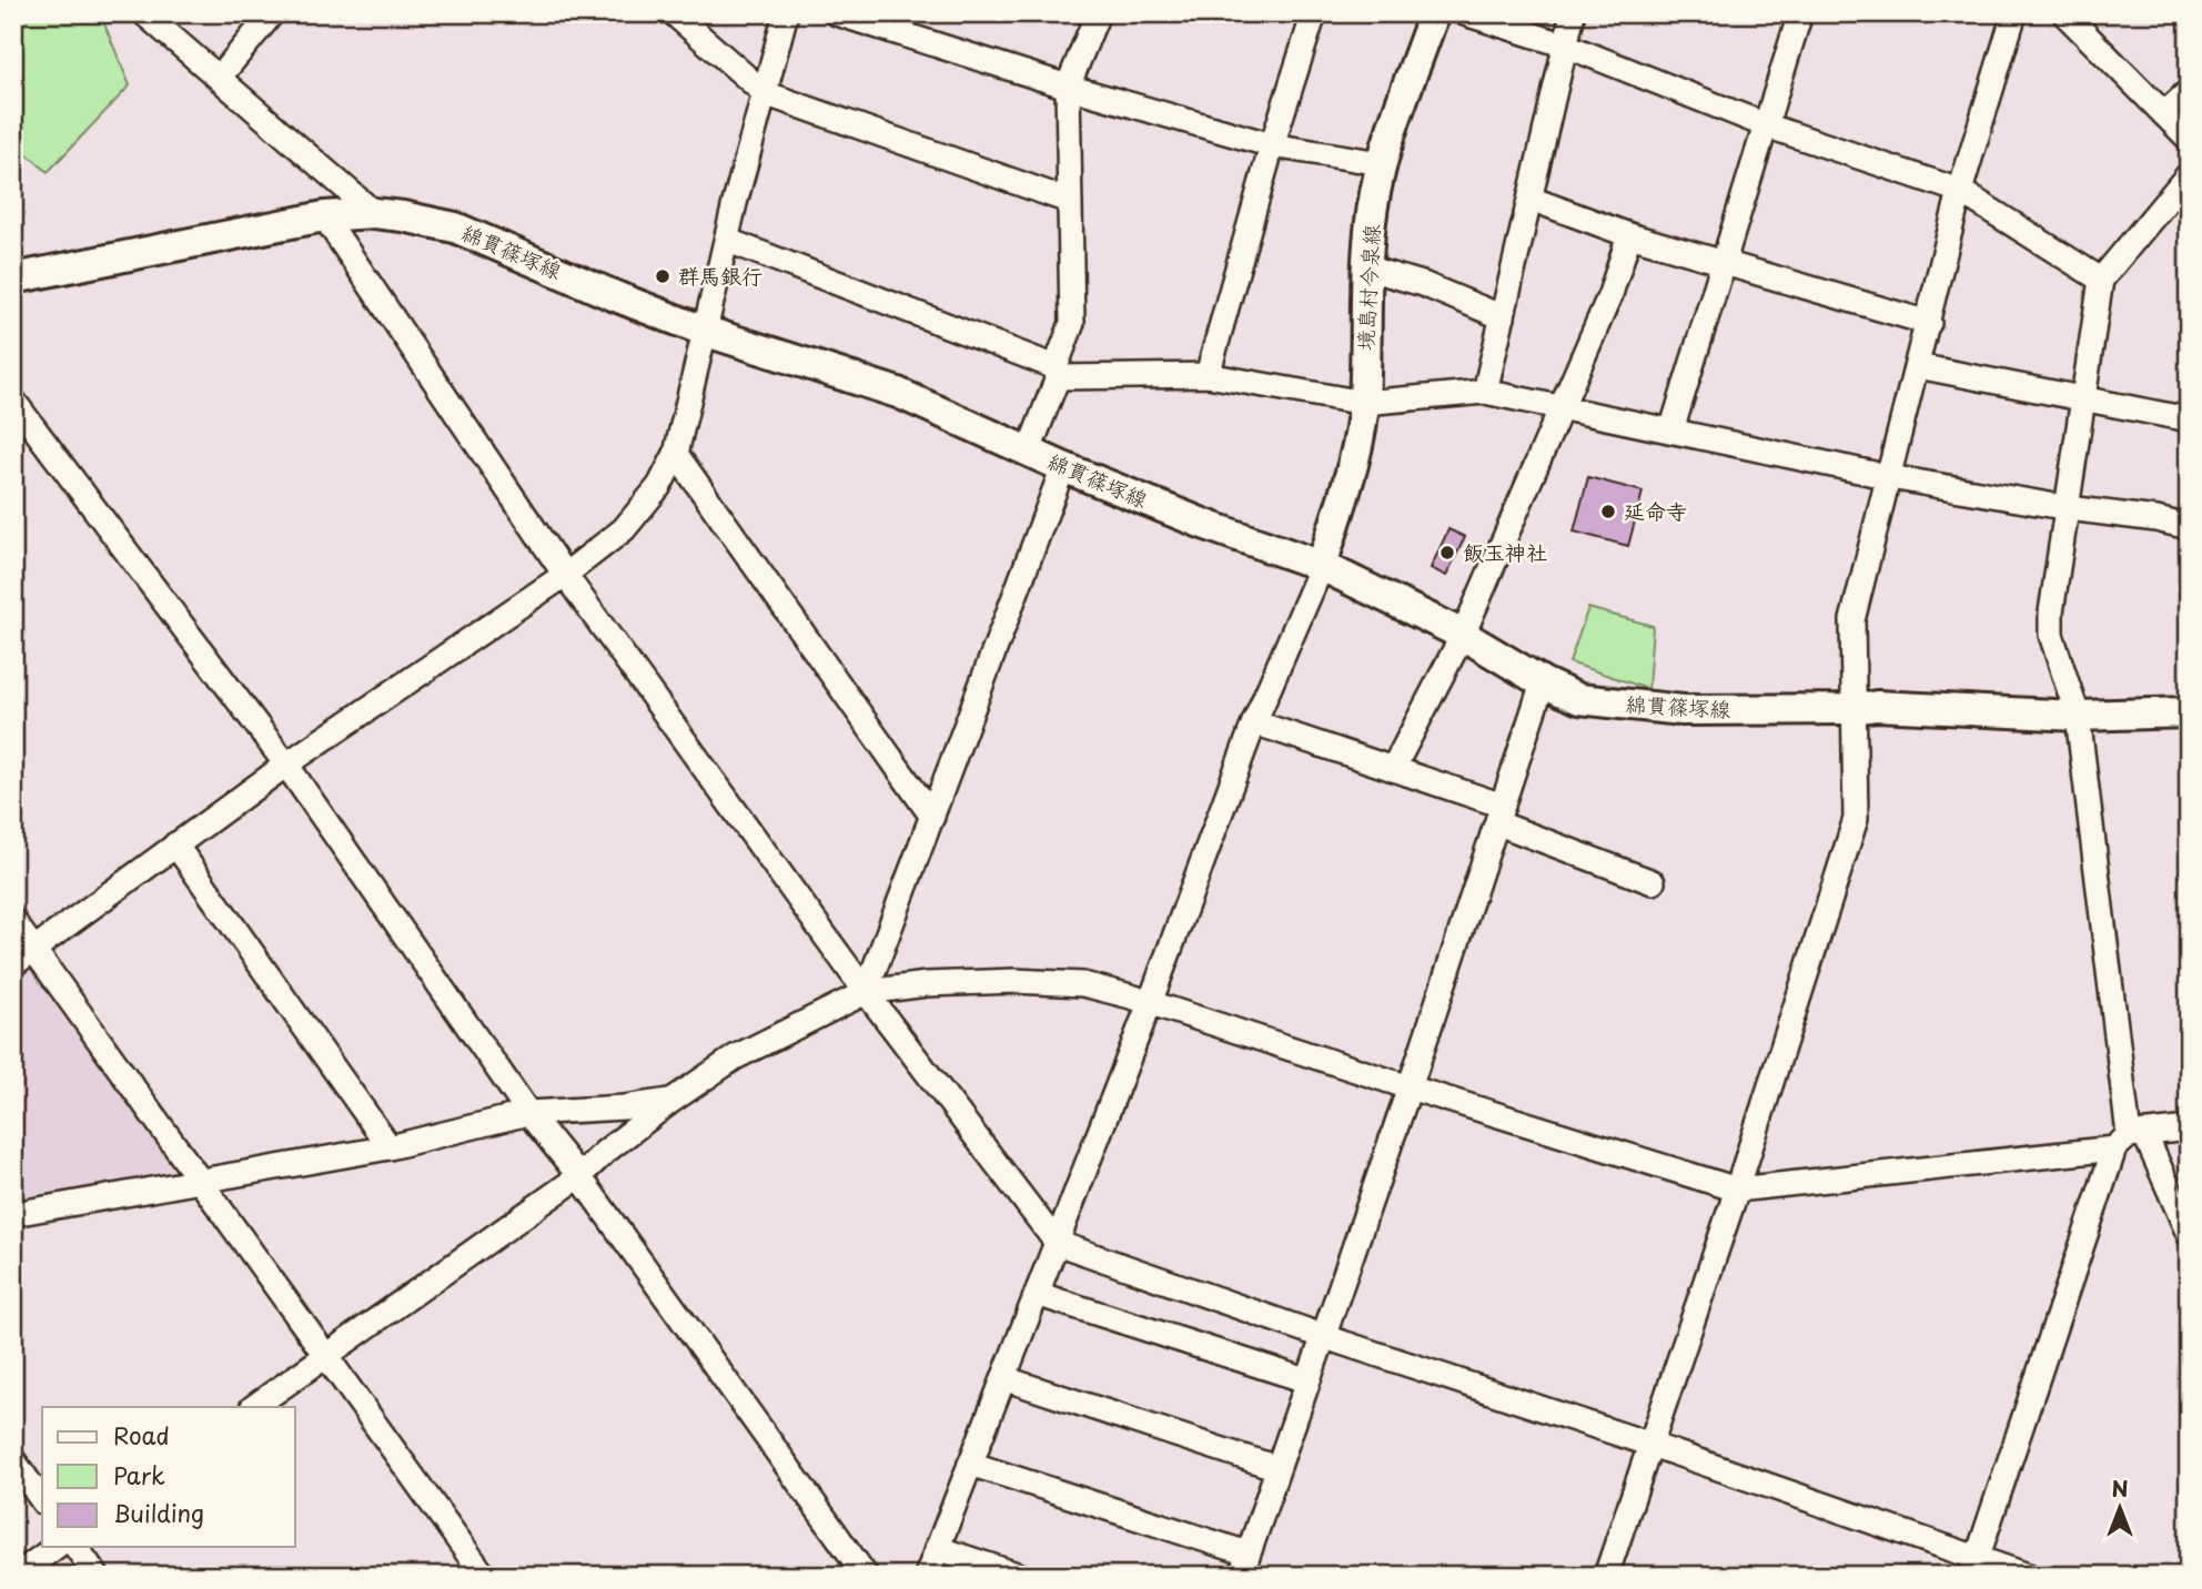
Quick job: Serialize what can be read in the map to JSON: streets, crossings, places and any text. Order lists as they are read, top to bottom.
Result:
{
  "streets": {
    "main road": ["綿貫篠塚線", "境島村今泉線"]
  },
  "crossings": [
    ["綿貫篠塚線", "境島村今泉線"]
  ],
  "places": ["群馬銀行", "延命寺", "飯玉神社"],
  "legend": ["Road", "Park", "Building"],
  "north": "top"
}
